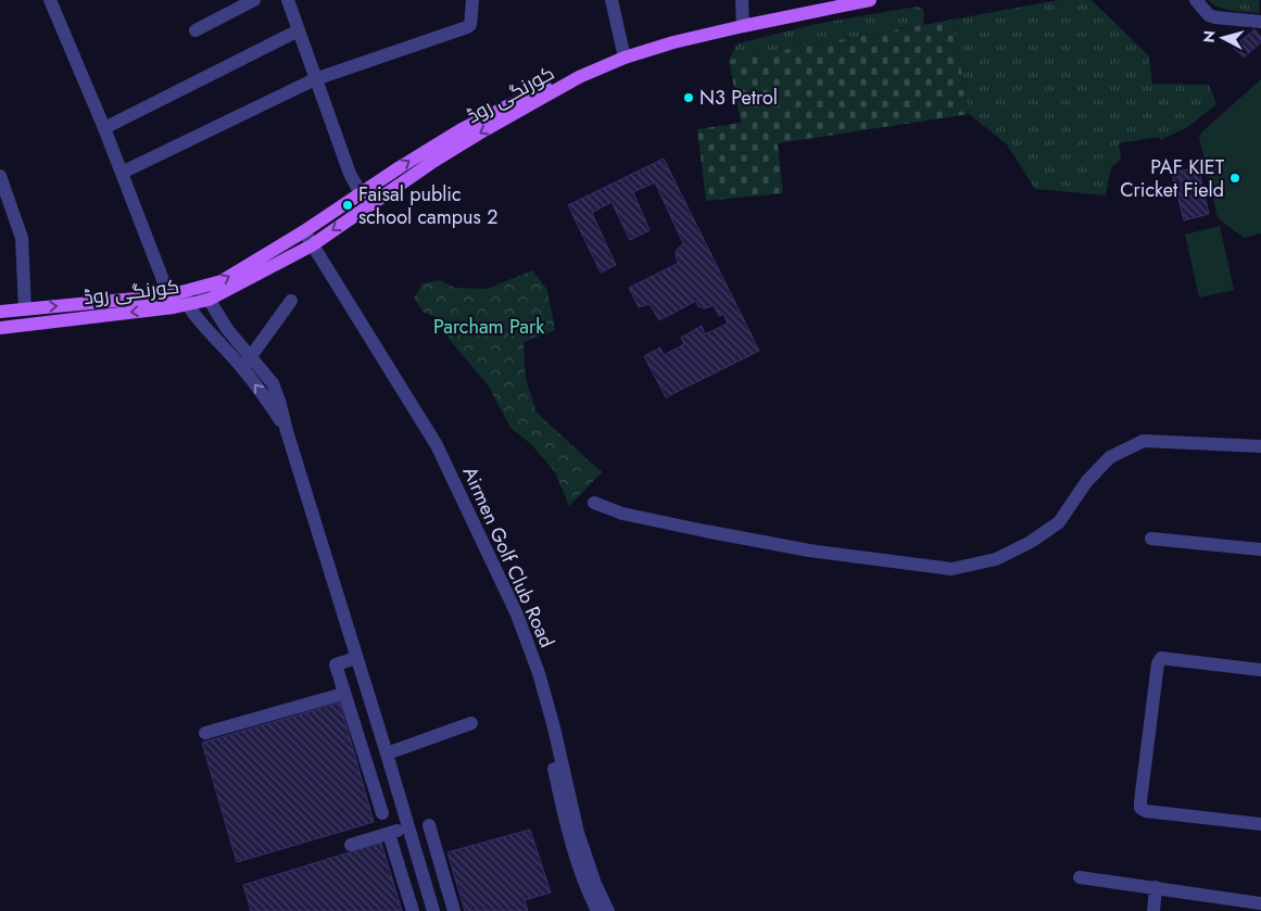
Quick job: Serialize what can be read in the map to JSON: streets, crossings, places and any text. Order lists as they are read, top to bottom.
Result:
{
  "streets": {
    "main road": ["کورنگی روڈ"],
    "street": ["Airmen Golf Club Road"]
  },
  "crossings": [
    ["کورنگی روڈ", "Airmen Golf Club Road"]
  ],
  "parks": ["Parcham Park"],
  "places": ["N3 Petrol", "PAF KIET Cricket Field", "Faisal public school campus 2"],
  "north": "left"
}
